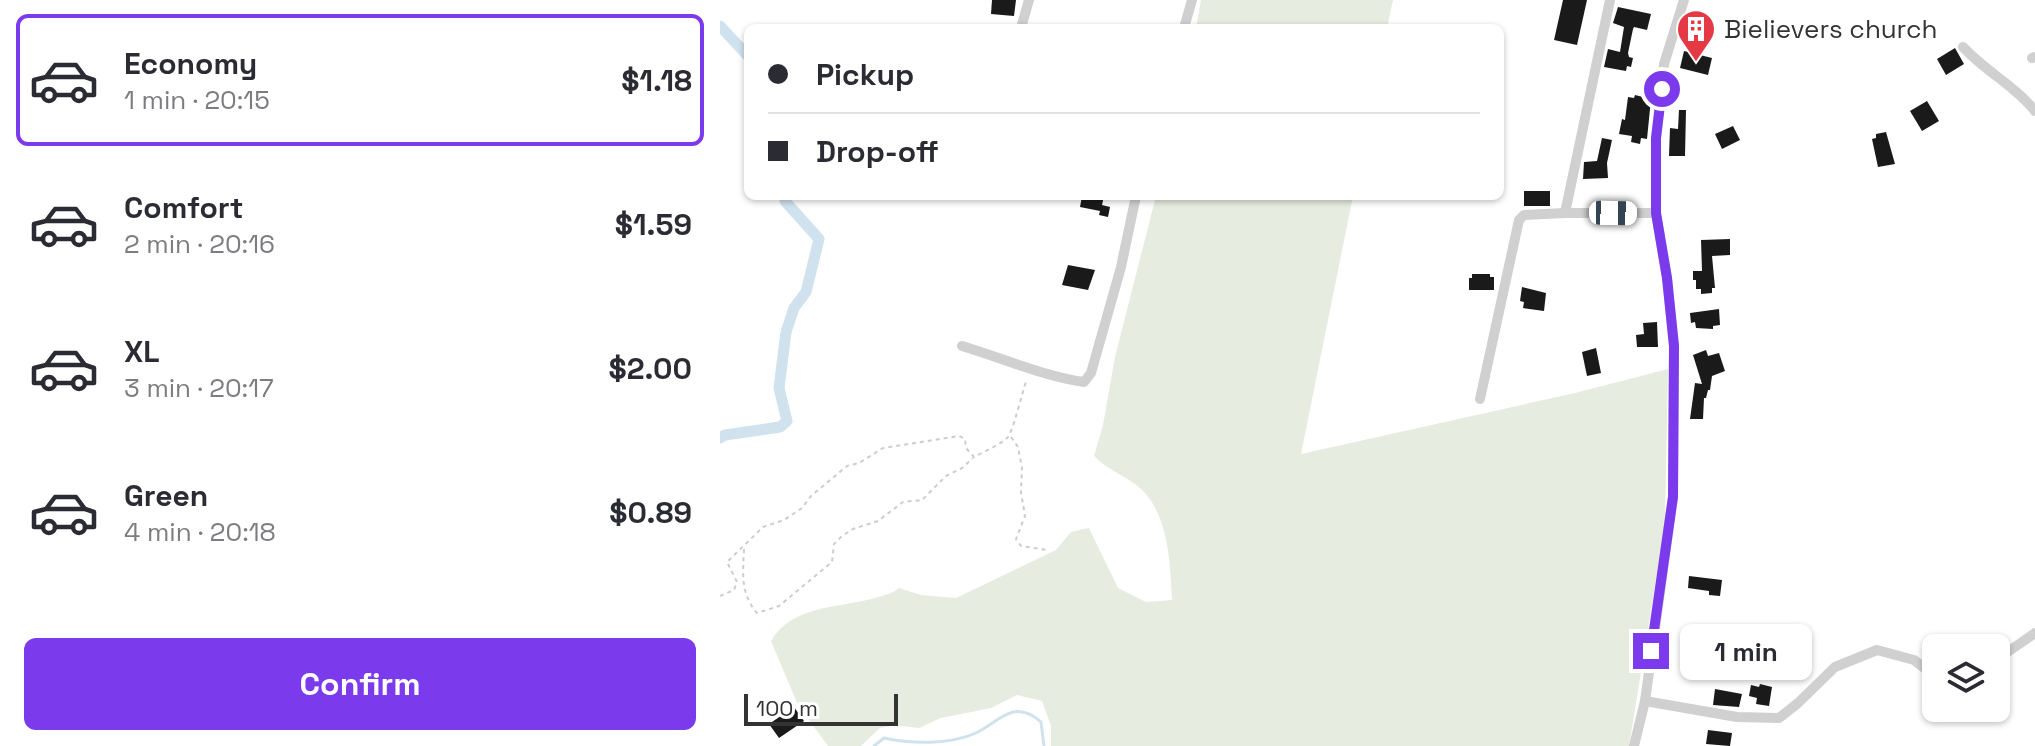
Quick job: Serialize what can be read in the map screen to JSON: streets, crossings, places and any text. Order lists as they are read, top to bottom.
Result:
{
  "places": {
    "building": ["Bielievers church"]
  },
  "scale_bar": "100 m",
  "page": {
    "list": [
      {
        "name": "Economy",
        "note": "1 min · 20:15",
        "value": "$1.18"
      },
      {
        "name": "Comfort",
        "note": "2 min · 20:16",
        "value": "$1.59"
      },
      {
        "name": "XL",
        "note": "3 min · 20:17",
        "value": "$2.00"
      },
      {
        "name": "Green",
        "note": "4 min · 20:18",
        "value": "$0.89"
      }
    ],
    "banner": ["Pickup", "Drop-off"],
    "buttons": "Confirm",
    "bubble": "1 min",
    "scale": "100 m"
  }
}
